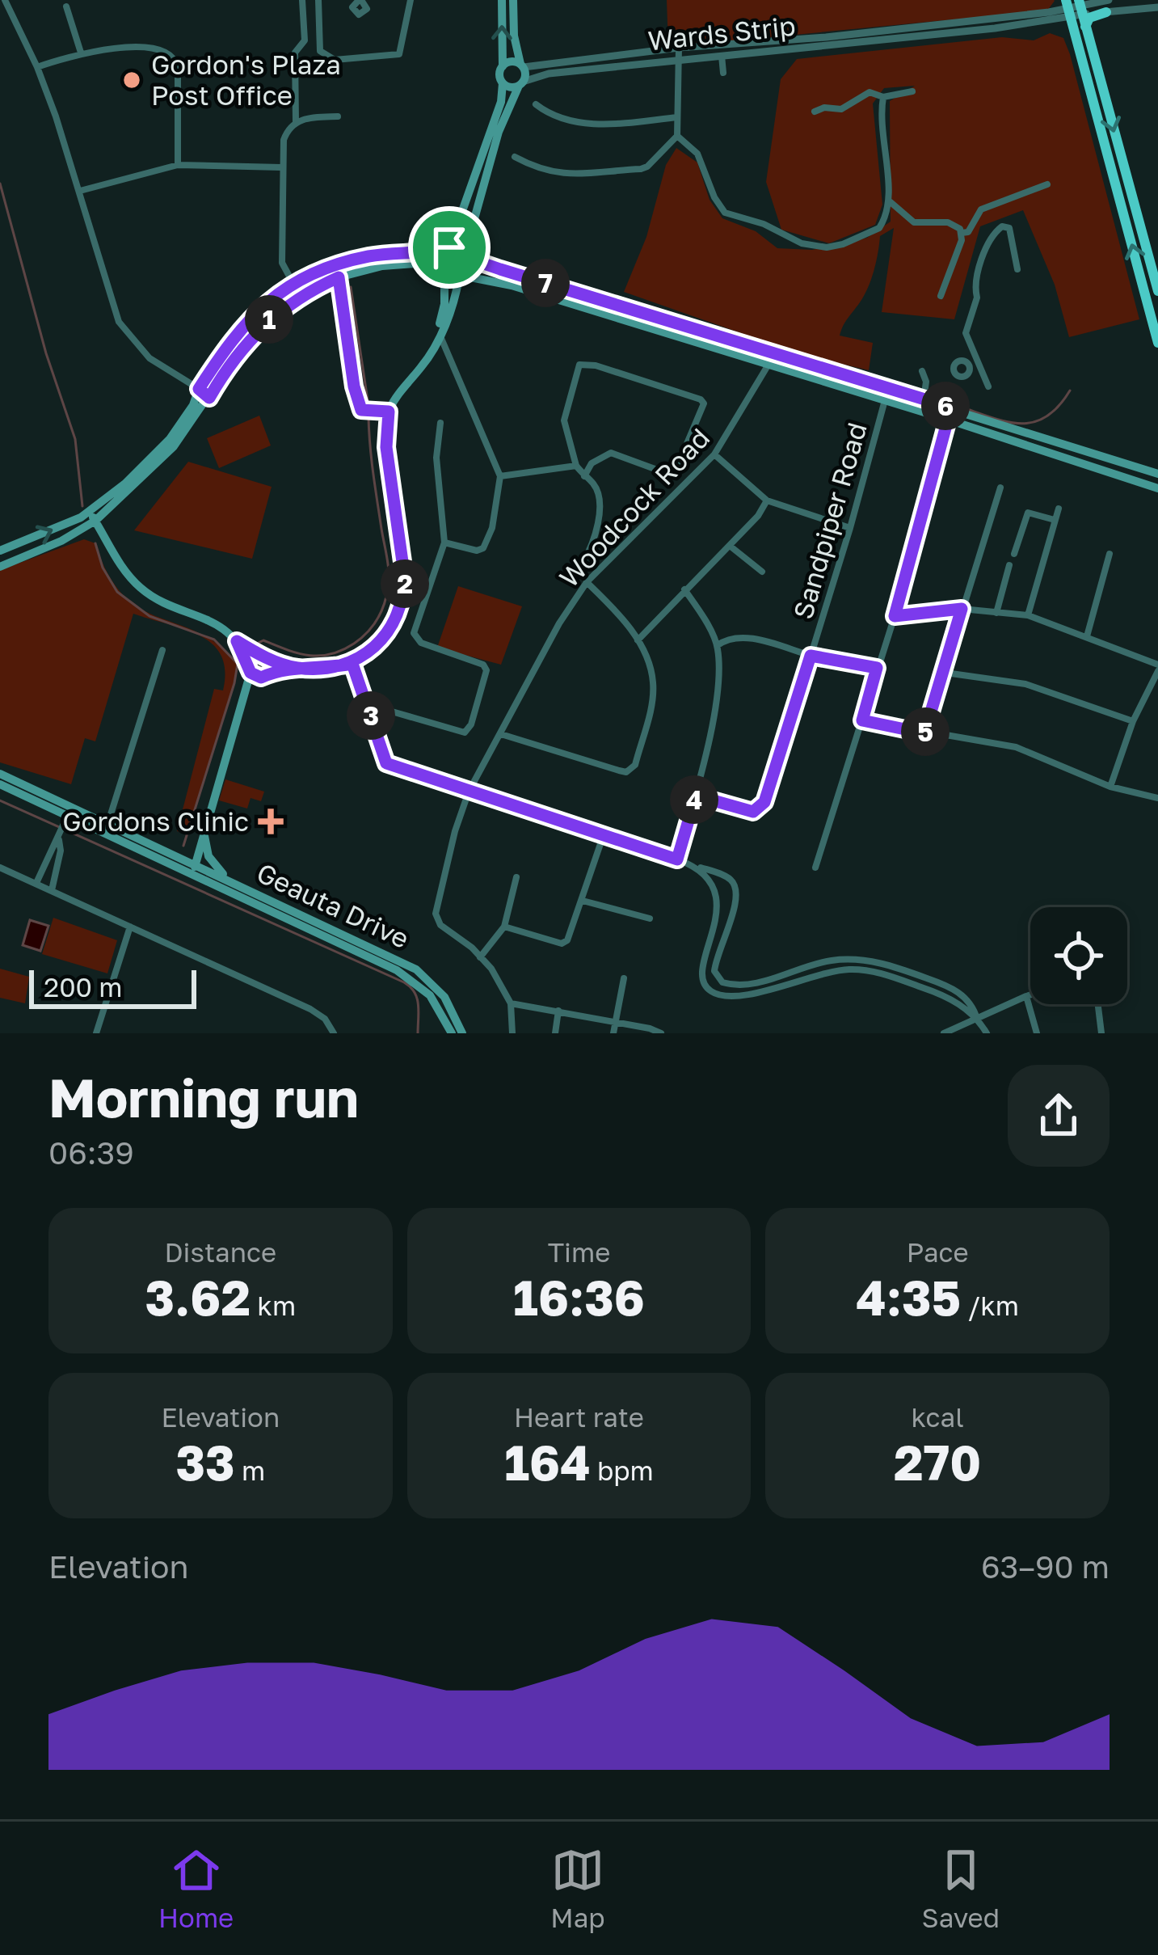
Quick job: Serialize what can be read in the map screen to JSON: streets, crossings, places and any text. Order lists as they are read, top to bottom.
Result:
{
  "streets": {
    "main road": ["Geauta Drive"],
    "street": ["Wards Strip", "Woodcock Road", "Sandpiper Road"]
  },
  "places": {
    "other": ["Gordon's Plaza Post Office"],
    "health": ["Gordons Clinic"]
  },
  "scale_bar": "200 m",
  "page": {
    "pins": [
      "7",
      "1",
      "6",
      "2",
      "3",
      "5",
      "4"
    ],
    "scale": "200 m",
    "heading": ["Morning run", "06:39"],
    "stats": [
      ["Distance", "3.62 km"],
      ["Time", "16:36"],
      ["Pace", "4:35 /km"],
      ["Elevation", "33 m"],
      ["Heart rate", "164 bpm"],
      ["kcal", "270"]
    ],
    "chart": ["Elevation", "63–90 m"],
    "tabs": ["Home", "Map", "Saved"]
  }
}
